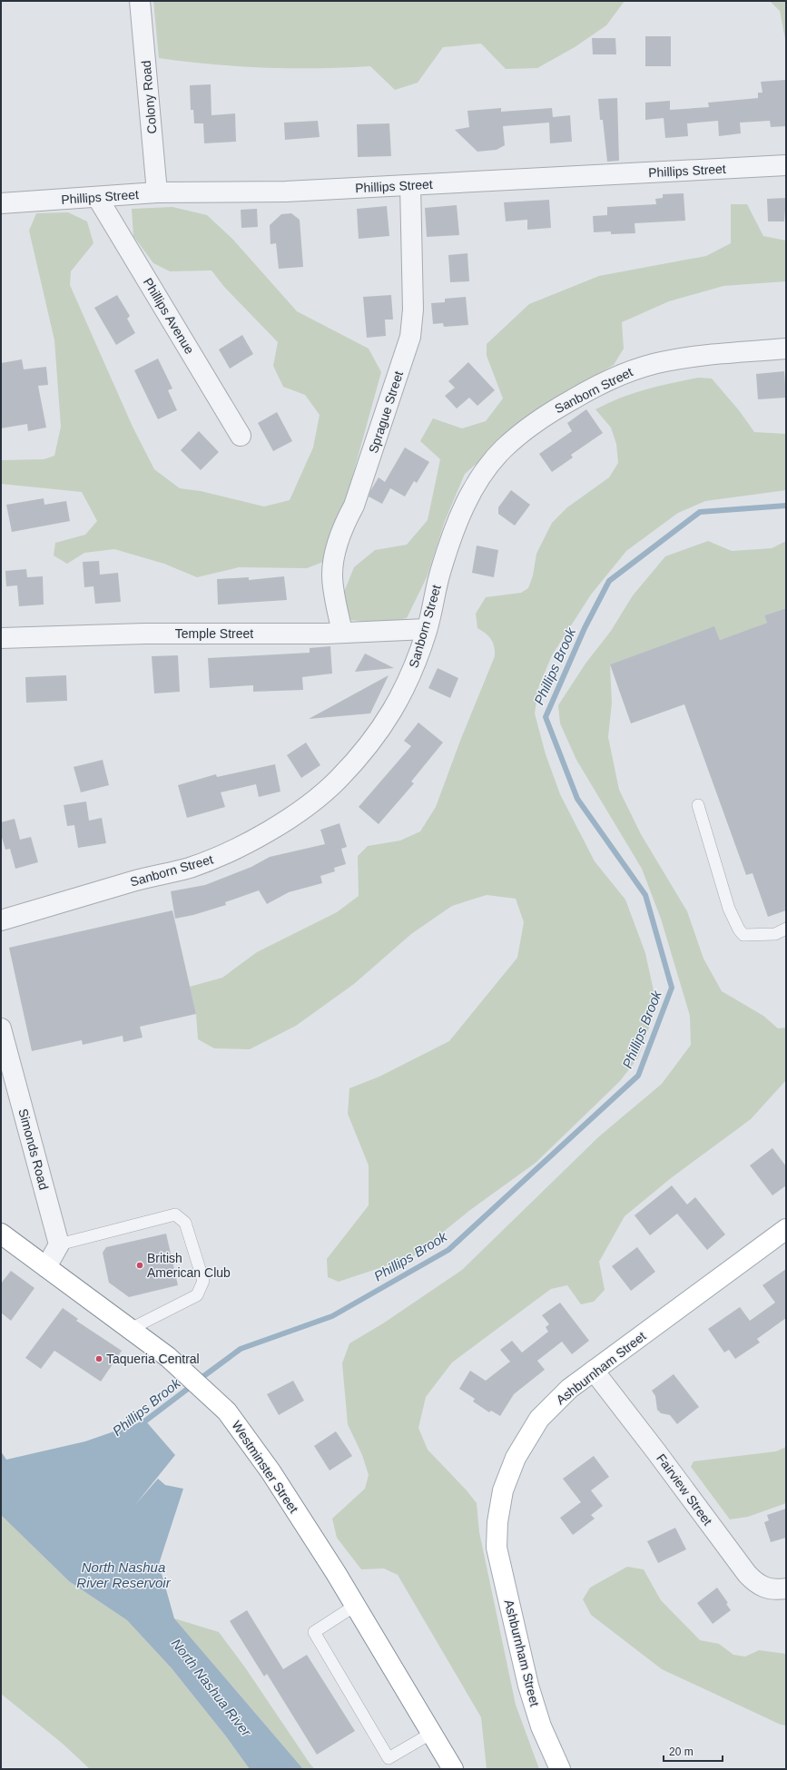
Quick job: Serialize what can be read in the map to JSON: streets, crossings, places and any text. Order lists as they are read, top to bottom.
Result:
{
  "streets": {
    "main road": ["Ashburnham Street", "Westminster Street"],
    "street": [
      "Colony Road",
      "Phillips Street",
      "Phillips Avenue",
      "Sanborn Street",
      "Sprague Street",
      "Temple Street",
      "Simonds Road",
      "Fairview Street"
    ]
  },
  "crossings": [
    ["Colony Road", "Phillips Street"],
    ["Phillips Street", "Phillips Avenue"],
    ["Phillips Street", "Sprague Street"],
    ["Sanborn Street", "Temple Street"],
    ["Sprague Street", "Temple Street"],
    ["Ashburnham Street", "Fairview Street"]
  ],
  "water": ["Phillips Brook", "North Nashua River Reservoir", "North Nashua River"],
  "places": ["British American Club", "Taqueria Central"],
  "scale_bar": "20 m"
}
